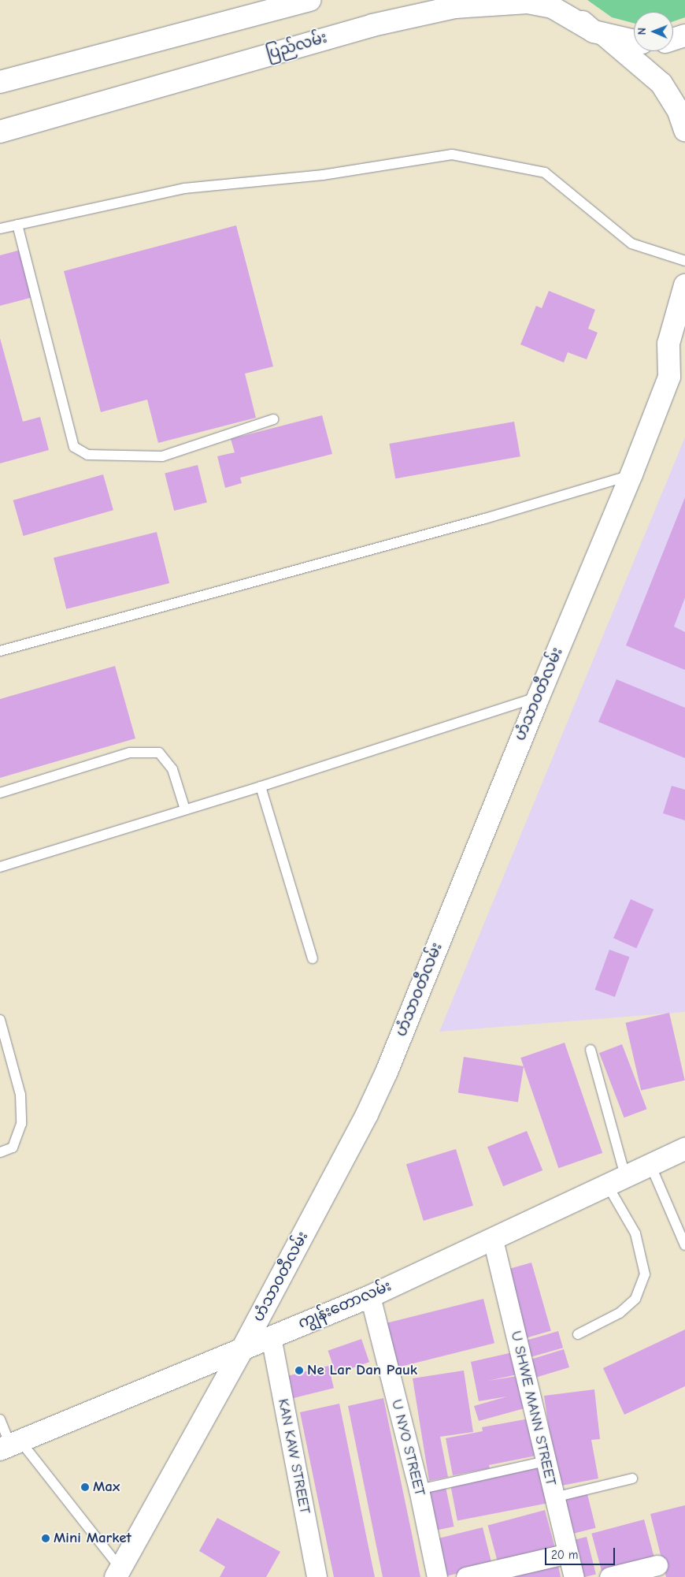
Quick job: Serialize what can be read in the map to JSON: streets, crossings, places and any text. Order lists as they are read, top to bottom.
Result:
{
  "streets": {
    "main road": ["ပြည်လမ်း", "ဟံသာဝတီလမ်း", "ကျွန်းတောလမ်း"],
    "street": ["U SHWE MANN STREET", "U NYO STREET", "KAN KAW STREET"]
  },
  "crossings": [
    ["ဟံသာဝတီလမ်း", "ကျွန်းတောလမ်း"],
    ["ကျွန်းတောလမ်း", "U SHWE MANN STREET"],
    ["ကျွန်းတောလမ်း", "U NYO STREET"],
    ["ကျွန်းတောလမ်း", "KAN KAW STREET"]
  ],
  "places": ["Ne Lar Dan Pauk", "Max", "Mini Market"],
  "scale_bar": "20 m",
  "north": "left"
}
